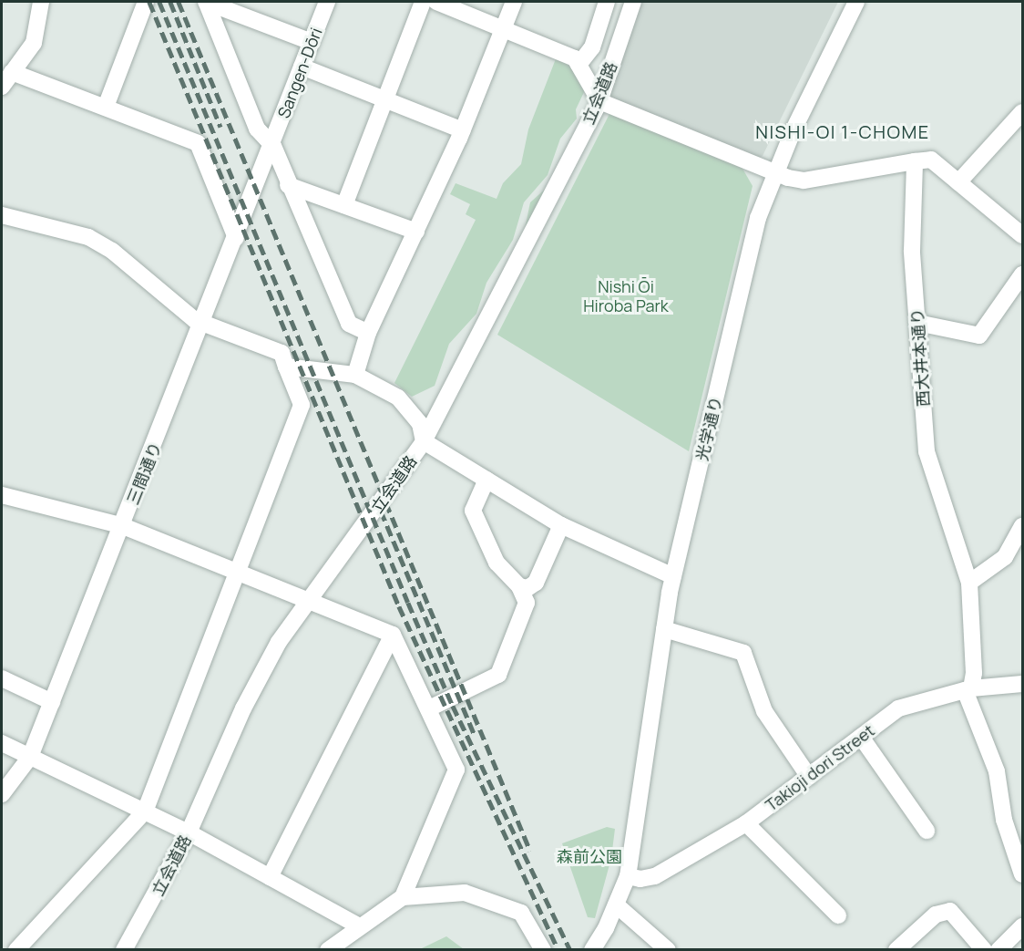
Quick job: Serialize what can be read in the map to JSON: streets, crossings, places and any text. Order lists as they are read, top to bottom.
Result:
{
  "streets": {
    "street": [
      "Sangen-Dōri",
      "立会道路",
      "西大井本通り",
      "光学通り",
      "三間通り",
      "Takioji dori Street"
    ]
  },
  "crossings": [
    ["Sangen-Dōri", "三間通り"],
    ["西大井本通り", "Takioji dori Street"],
    ["光学通り", "Takioji dori Street"]
  ],
  "districts": ["NISHI-OI 1-CHOME"],
  "parks": ["Nishi Ōi Hiroba Park", "森前公園"]
}
